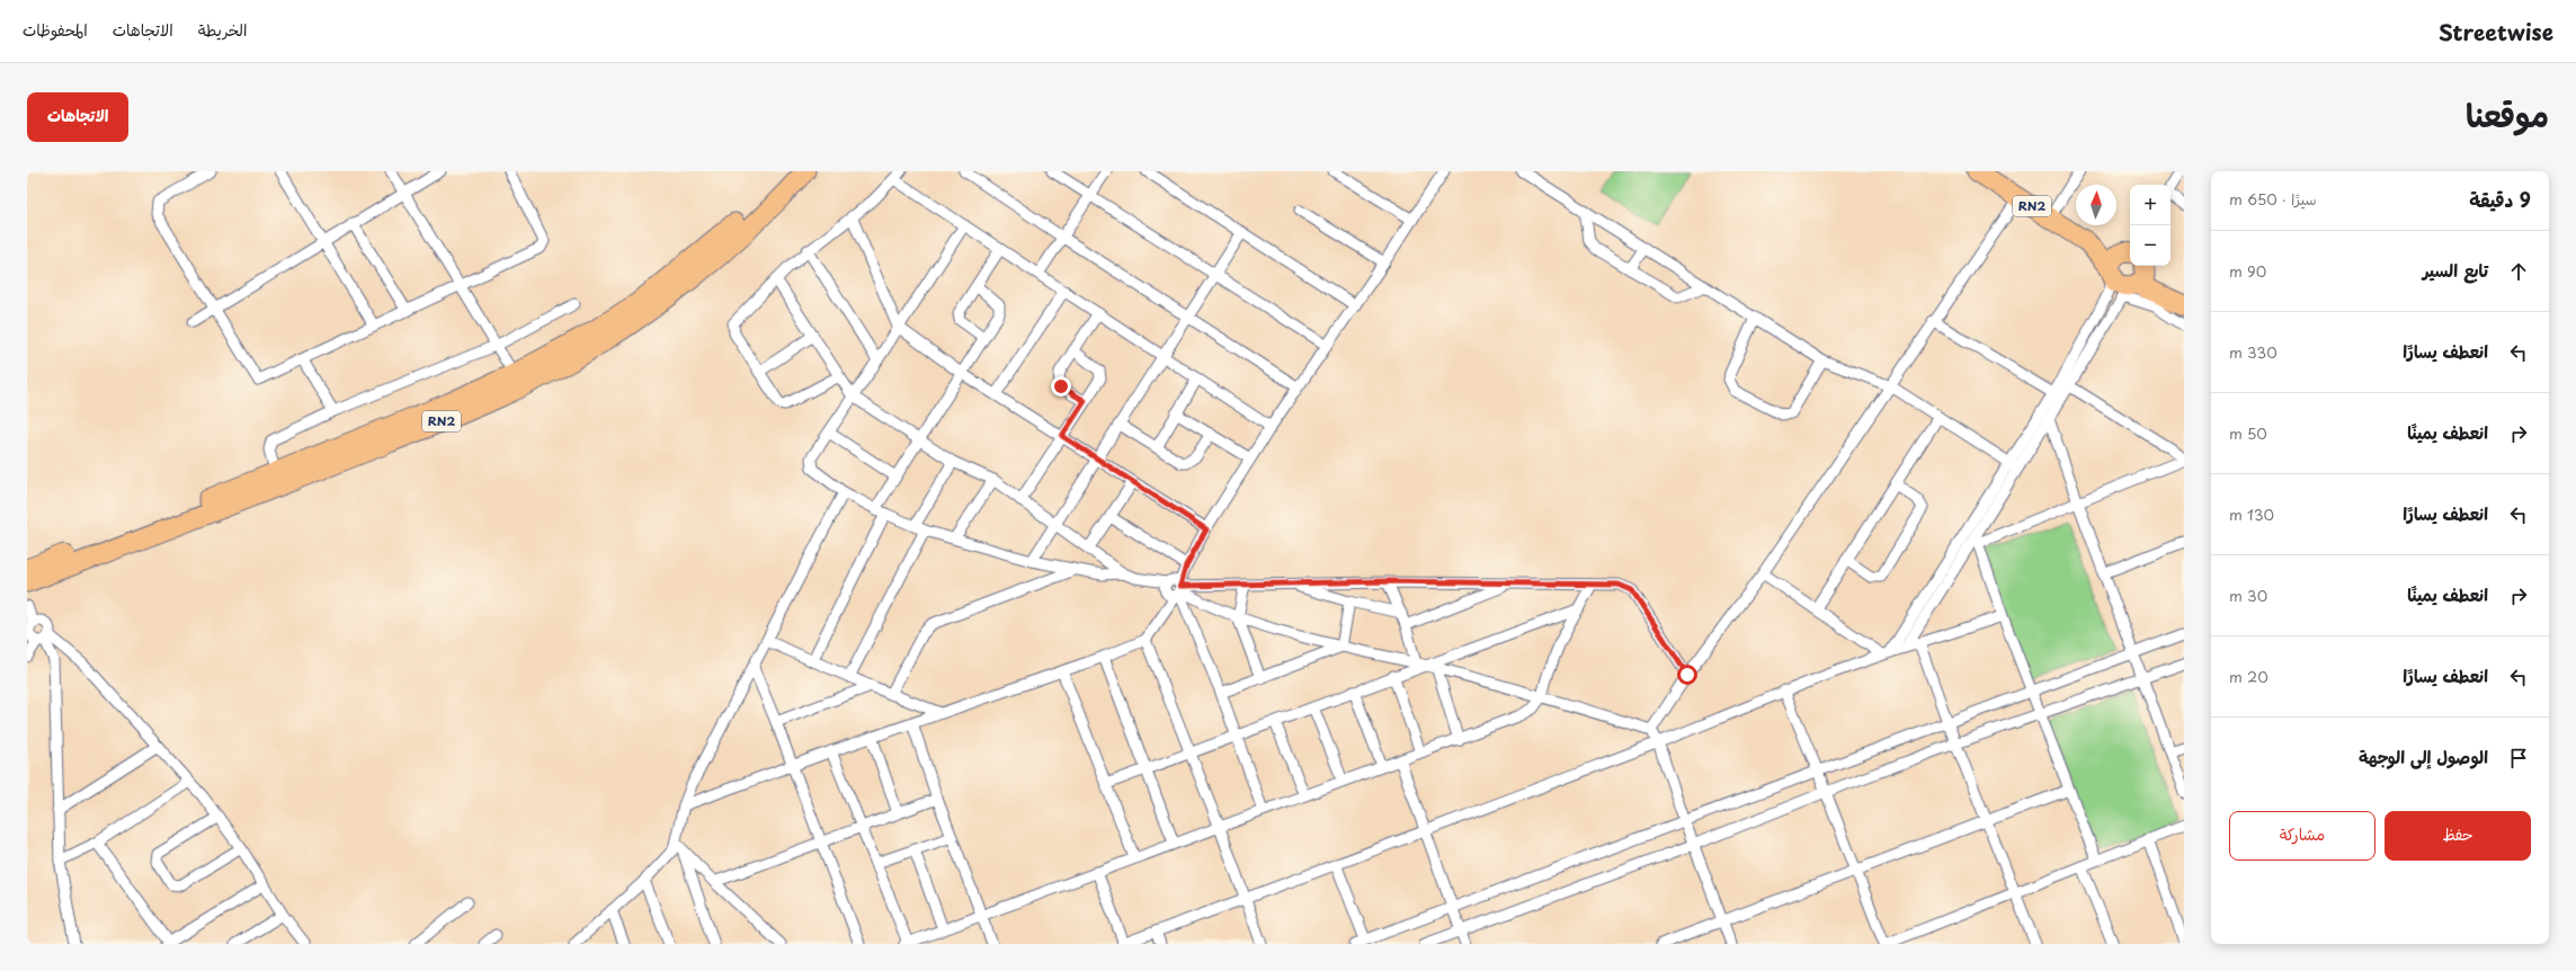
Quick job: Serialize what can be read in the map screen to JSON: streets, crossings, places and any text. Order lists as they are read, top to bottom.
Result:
{
  "streets": {
    "highway": ["RN2"]
  },
  "north": "top",
  "page": {
    "header": "Streetwise",
    "nav": ["الخريطة", "الاتجاهات", "المحفوظات"],
    "title": "موقعنا",
    "buttons": [
      "الاتجاهات",
      ["حفظ", "مشاركة"]
    ],
    "heading": ["9 دقيقة", "سيرًا · 650 m"],
    "map_buttons": ["+", "−"],
    "list": [
      ["تابع السير", "90 m"],
      ["انعطف يسارًا", "330 m"],
      ["انعطف يمينًا", "50 m"],
      ["انعطف يسارًا", "130 m"],
      ["انعطف يمينًا", "30 m"],
      ["انعطف يسارًا", "20 m"],
      "الوصول إلى الوجهة"
    ]
  }
}
